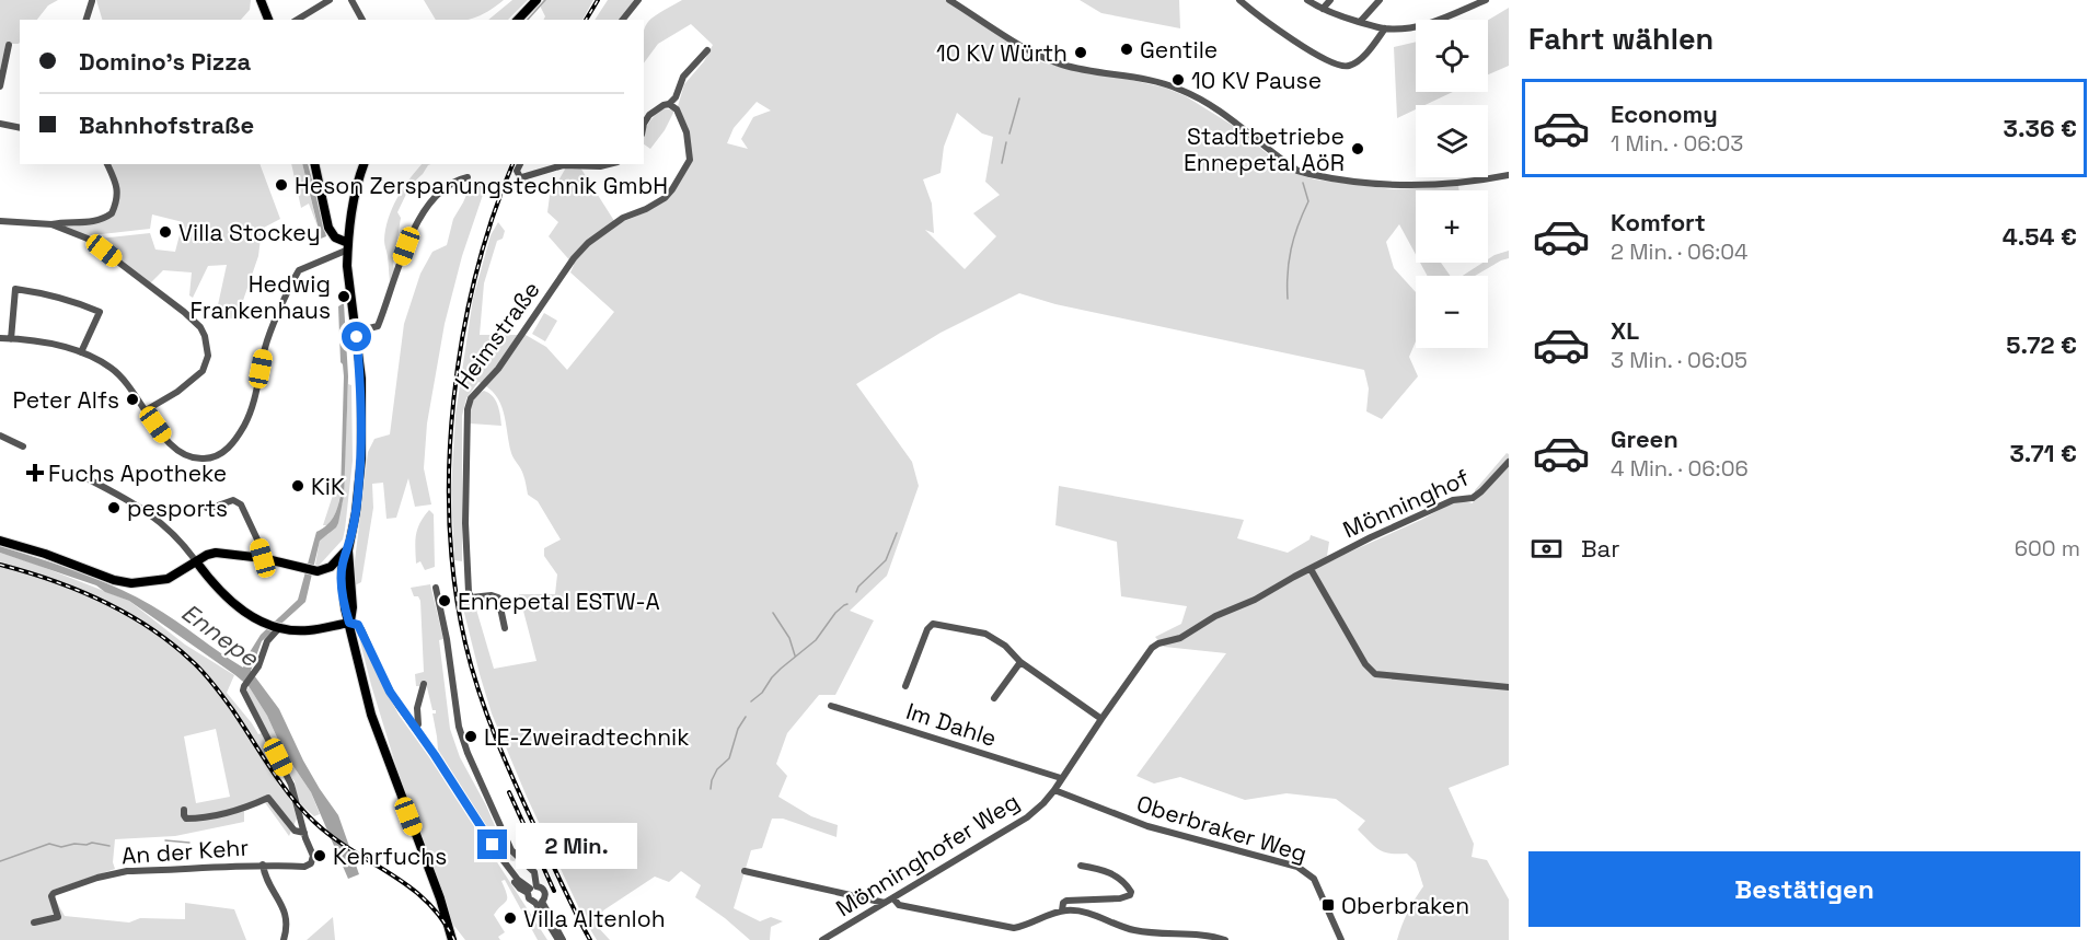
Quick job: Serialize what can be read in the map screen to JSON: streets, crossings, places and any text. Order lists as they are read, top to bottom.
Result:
{
  "streets": {
    "street": [
      "Heimstraße",
      "Mönninghof",
      "Im Dahle",
      "Oberbraker Weg",
      "An der Kehr",
      "Mönninghofer Weg"
    ]
  },
  "crossings": [
    ["Mönninghof", "Mönninghofer Weg"],
    ["Im Dahle", "Mönninghofer Weg"],
    ["Oberbraker Weg", "Mönninghofer Weg"]
  ],
  "water": ["Ennepe"],
  "places": {
    "other": [
      "Gentile",
      "10 KV Würth",
      "10 KV Pause",
      "Stadtbetriebe Ennepetal AöR",
      "Heson Zerspanungstechnik GmbH",
      "Villa Stockey",
      "Hedwig Frankenhaus",
      "Peter Alfs",
      "KiK",
      "pesports",
      "Ennepetal ESTW-A",
      "LE-Zweiradtechnik",
      "Kehrfuchs",
      "Villa Altenloh"
    ],
    "health": ["Fuchs Apotheke"],
    "transit": ["Oberbraken"]
  },
  "page": {
    "heading": "Fahrt wählen",
    "map_buttons": ["+", "−"],
    "banner": ["Domino's Pizza", "Bahnhofstraße"],
    "list": [
      {
        "name": "Economy",
        "note": "1 Min. · 06:03",
        "value": "3.36 €"
      },
      {
        "name": "Komfort",
        "note": "2 Min. · 06:04",
        "value": "4.54 €"
      },
      {
        "name": "XL",
        "note": "3 Min. · 06:05",
        "value": "5.72 €"
      },
      {
        "name": "Green",
        "note": "4 Min. · 06:06",
        "value": "3.71 €"
      }
    ],
    "pay": ["Bar", "600 m"],
    "bubble": "2 Min.",
    "buttons": "Bestätigen"
  }
}
